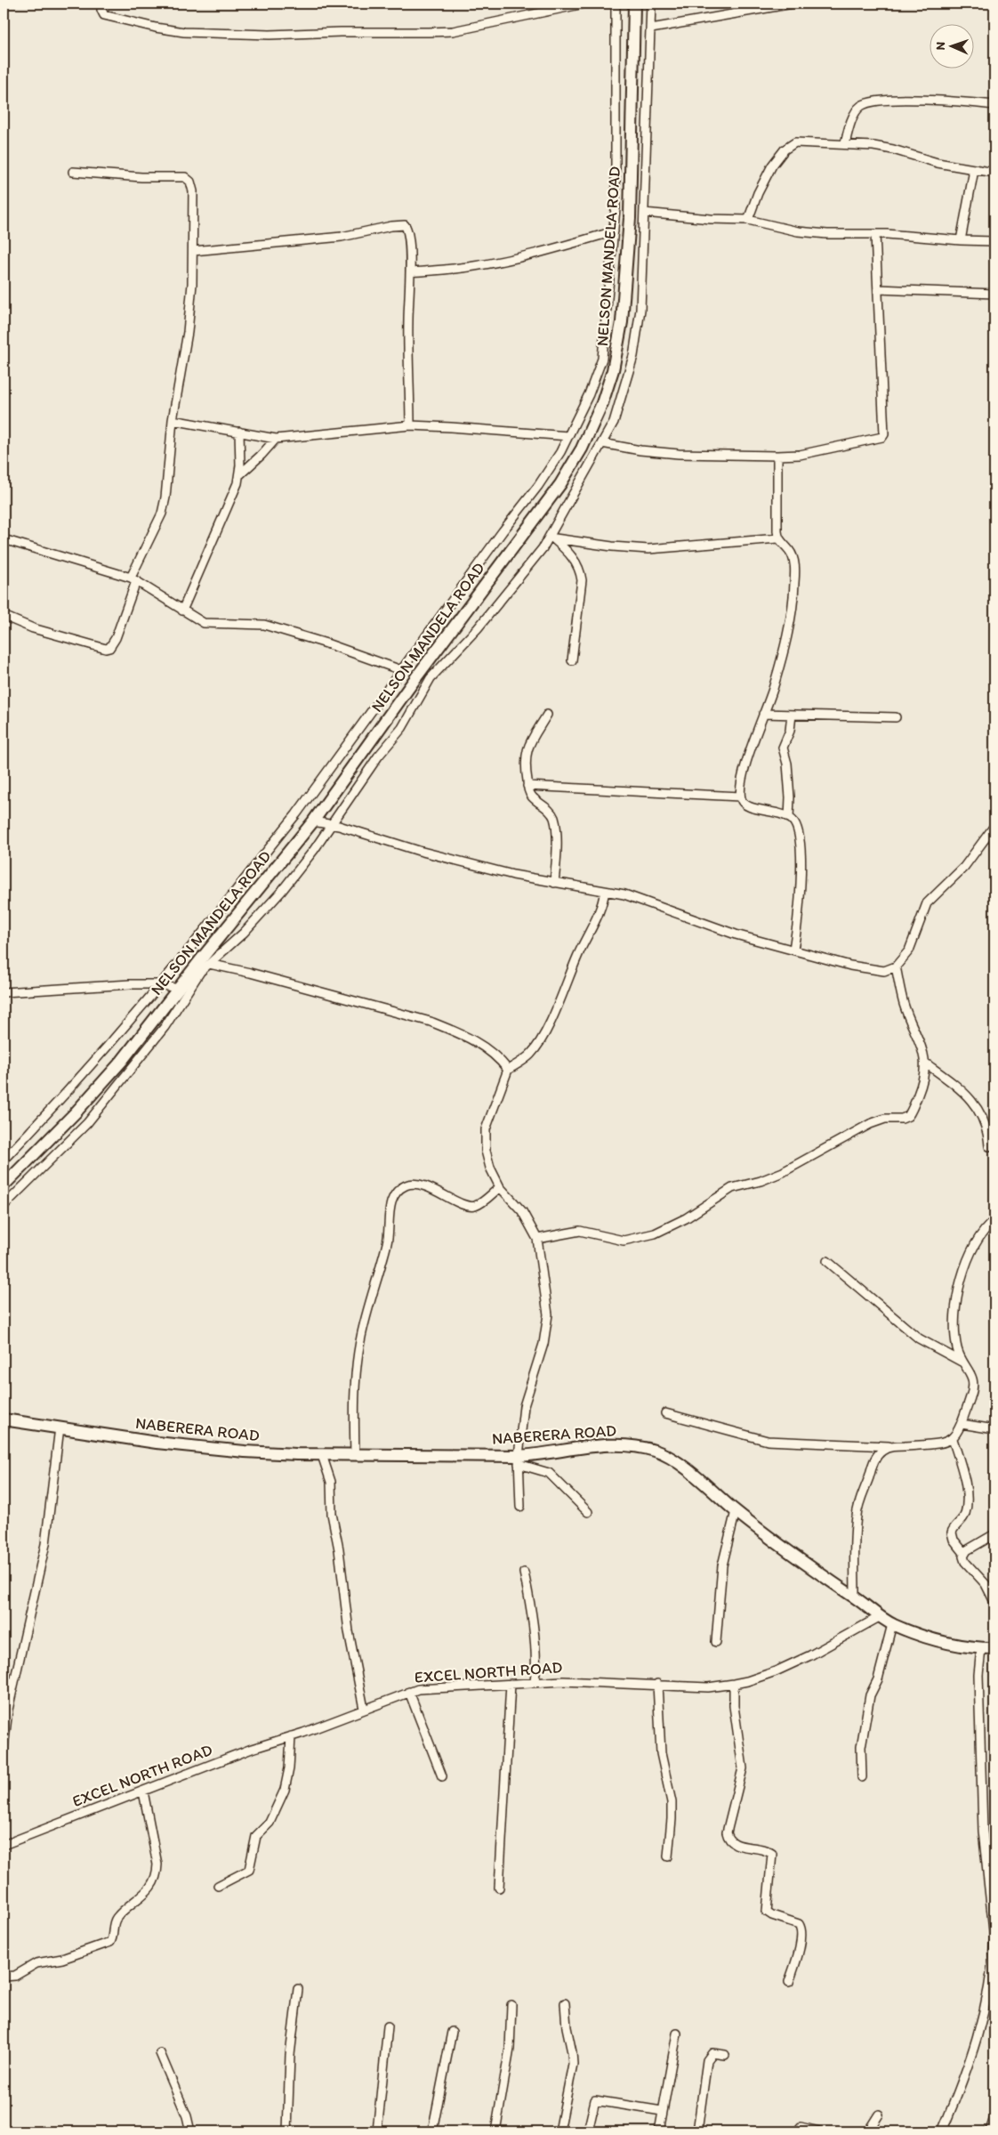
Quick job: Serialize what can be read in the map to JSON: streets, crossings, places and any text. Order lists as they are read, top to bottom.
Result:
{
  "streets": {
    "main road": ["NELSON MANDELA ROAD", "NABERERA ROAD"],
    "street": ["EXCEL NORTH ROAD"]
  },
  "crossings": [
    ["NABERERA ROAD", "EXCEL NORTH ROAD"]
  ],
  "north": "left"
}
